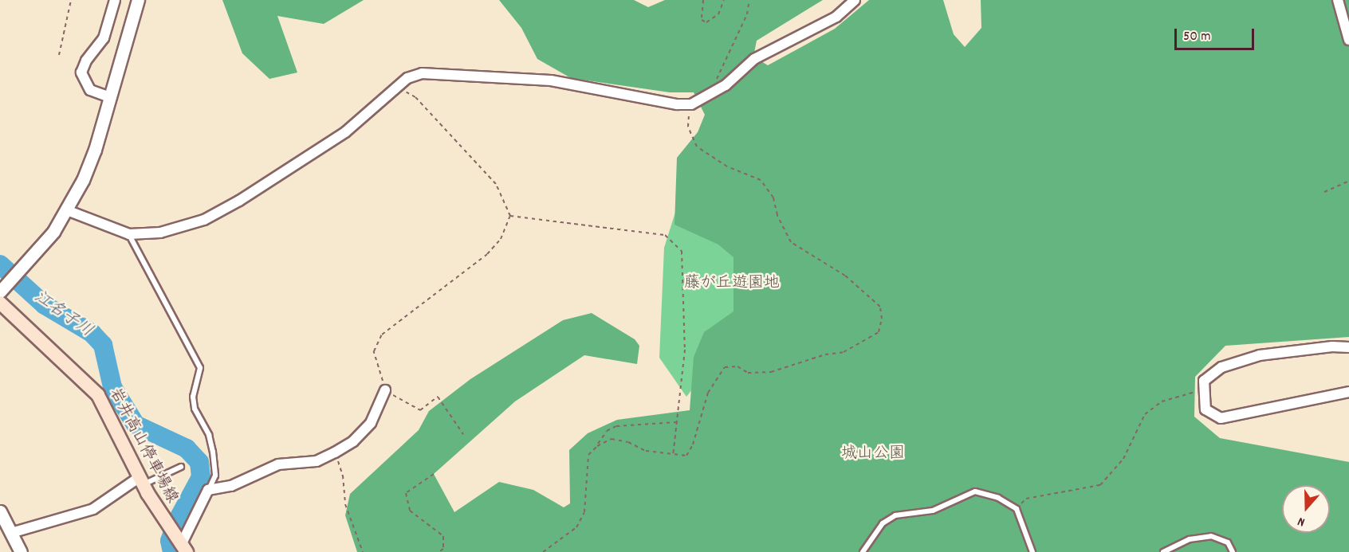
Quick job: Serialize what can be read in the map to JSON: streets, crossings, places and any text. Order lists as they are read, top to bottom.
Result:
{
  "streets": {
    "main road": ["岩井高山停車場線"]
  },
  "water": ["江名子川"],
  "parks": ["藤が丘遊園地", "城山公園"],
  "scale_bar": "50 m",
  "north": "bottom"
}
